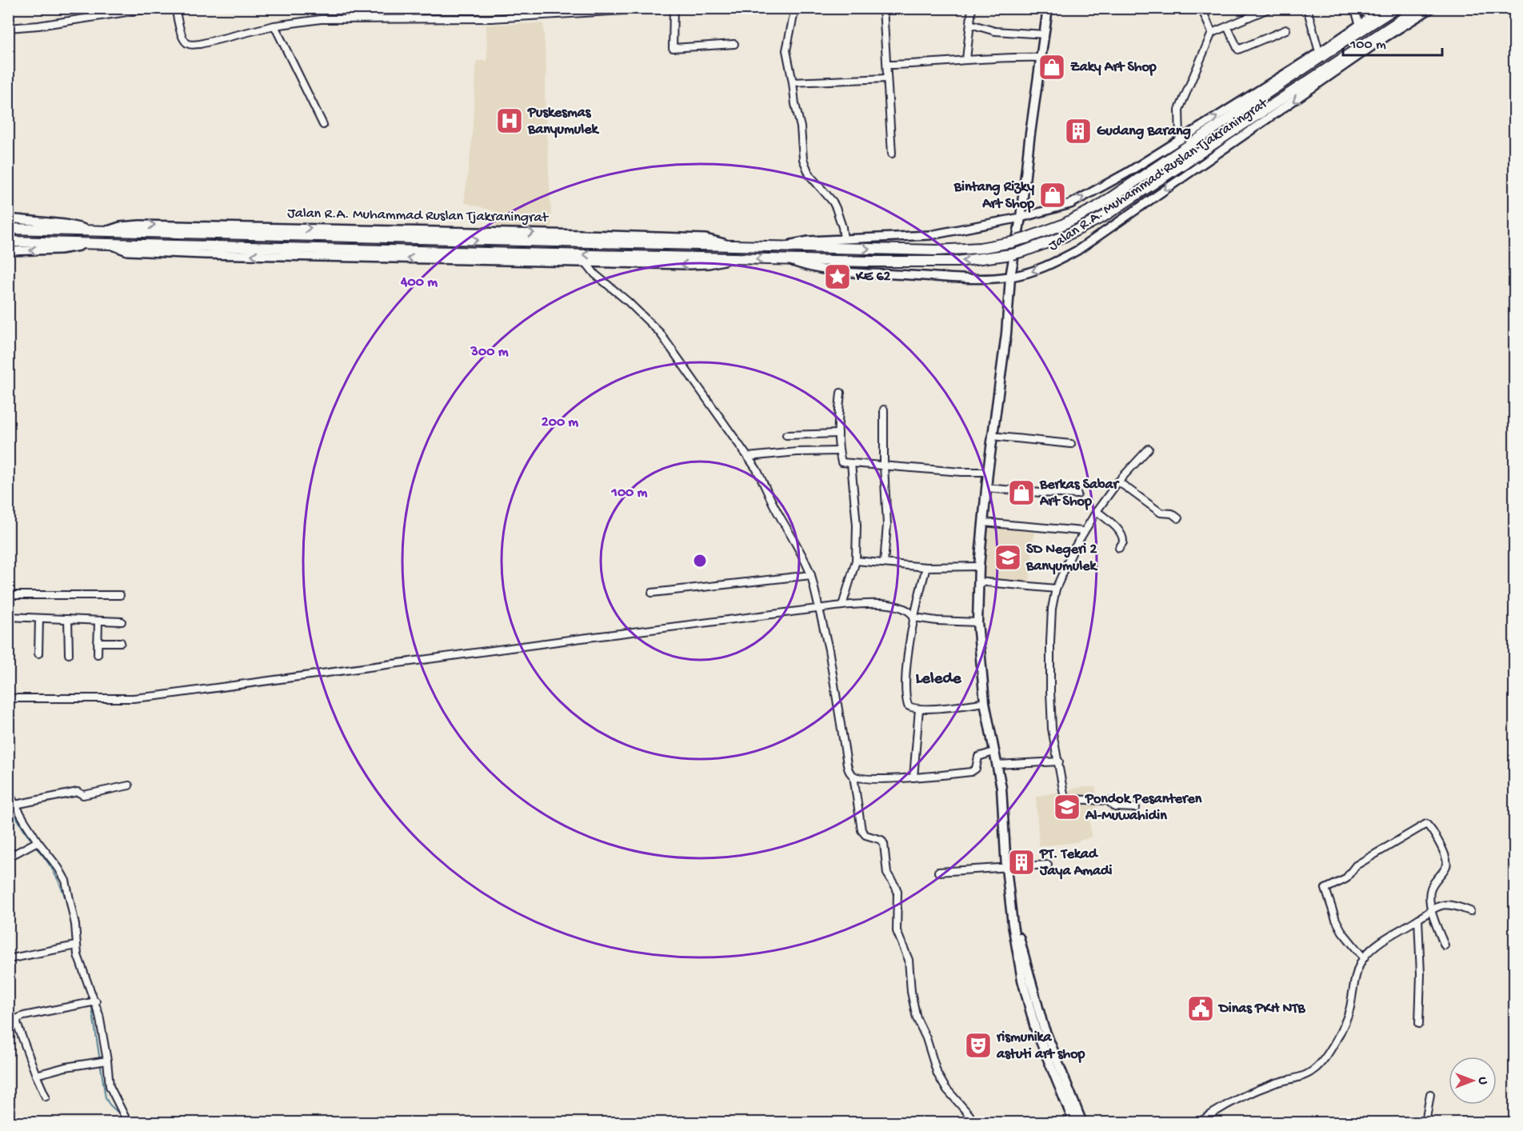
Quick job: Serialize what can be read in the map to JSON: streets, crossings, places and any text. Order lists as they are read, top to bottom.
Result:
{
  "streets": {
    "highway": ["Jalan R.A. Muhammad Ruslan Tjakraningrat"]
  },
  "districts": ["Lelede"],
  "places": {
    "shop": ["Zaky Art Shop", "Bintang Rizky Art Shop", "Berkas Sabar Art Shop"],
    "hospital": ["Puskesmas Banyumulek"],
    "building": ["Gudang Barang", "PT. Tekad Jaya Amadi"],
    "place": ["KE 62"],
    "school or university": ["SD Negeri 2 Banyumulek", "Pondok Pesanteren Al-Muwahidin"],
    "public building": ["Dinas PKH NTB"],
    "theatre": ["rismunika astuti art shop"]
  },
  "scale_bar": "100 m",
  "north": "right",
  "rings": [
    "400 m",
    "300 m",
    "200 m",
    "100 m"
  ]
}
